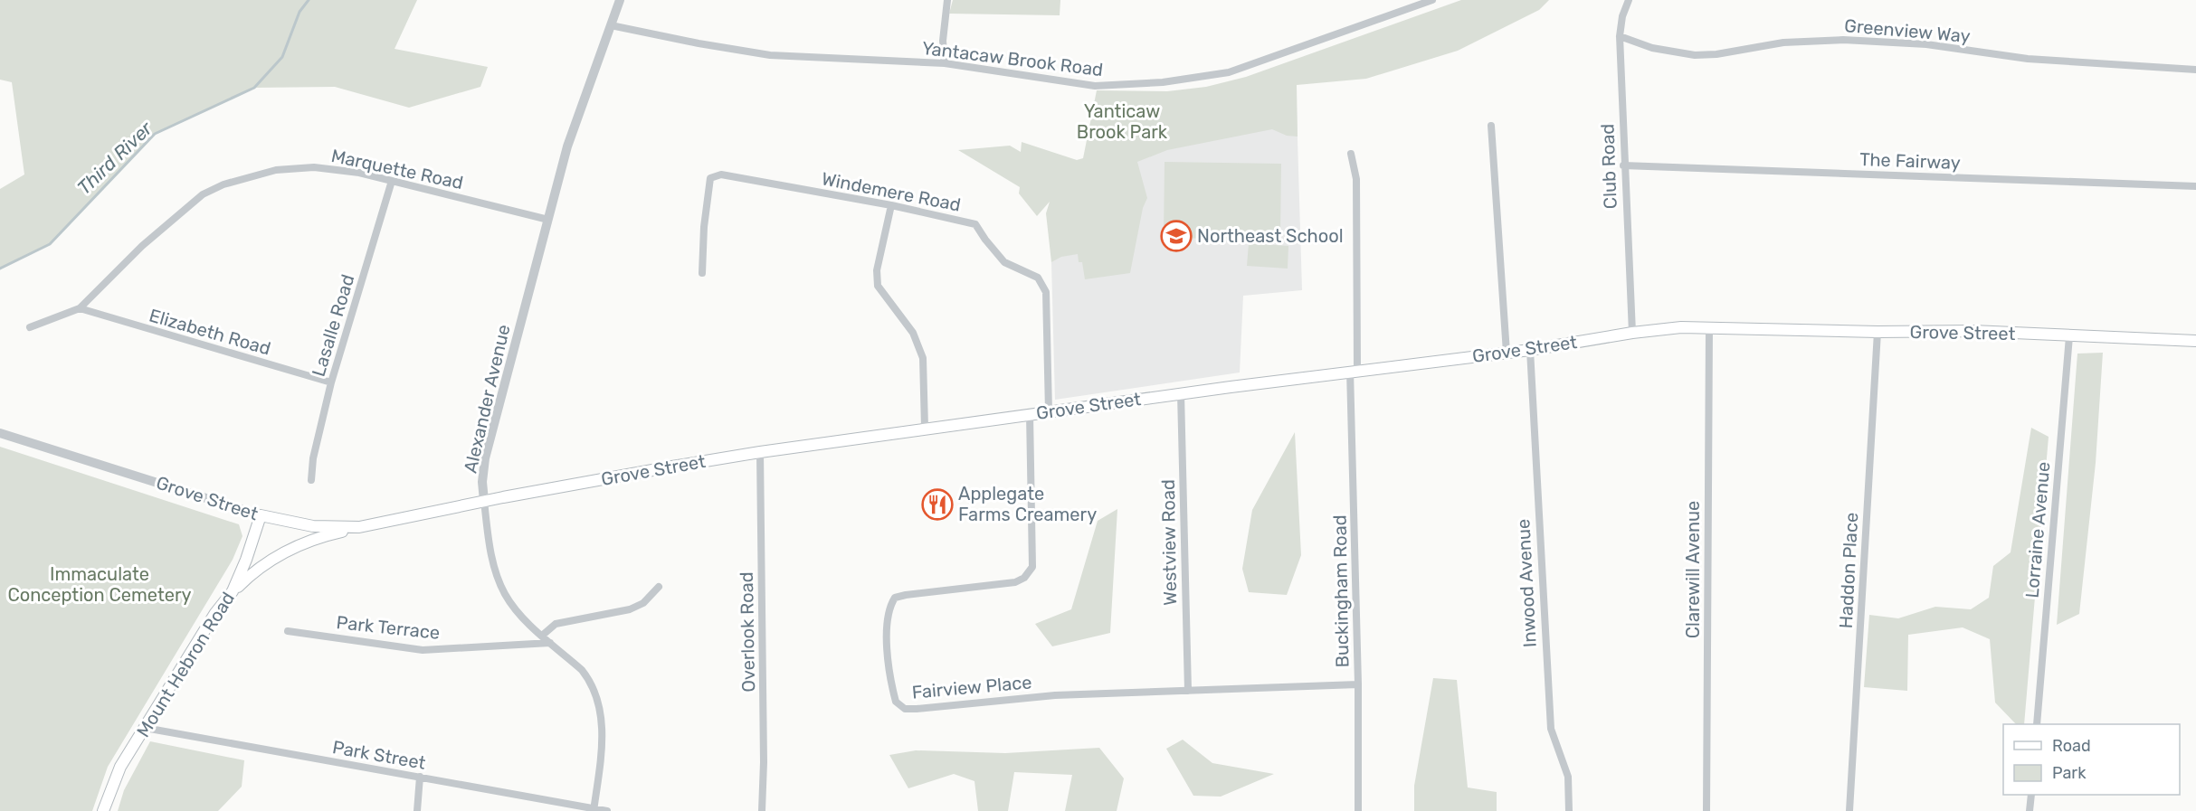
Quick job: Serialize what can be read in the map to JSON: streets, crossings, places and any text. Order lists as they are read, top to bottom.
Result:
{
  "streets": {
    "main road": ["Grove Street", "Mount Hebron Road"],
    "street": [
      "Greenview Way",
      "Yantacaw Brook Road",
      "The Fairway",
      "Club Road",
      "Marquette Road",
      "Windemere Road",
      "Lasalle Road",
      "Elizabeth Road",
      "Alexander Avenue",
      "Lorraine Avenue",
      "Westview Road",
      "Clarewill Avenue",
      "Haddon Place",
      "Inwood Avenue",
      "Buckingham Road",
      "Park Terrace",
      "Overlook Road",
      "Fairview Place",
      "Park Street"
    ]
  },
  "crossings": [
    ["Greenview Way", "Club Road"],
    ["Yantacaw Brook Road", "Alexander Avenue"],
    ["The Fairway", "Club Road"],
    ["Club Road", "Grove Street"],
    ["Marquette Road", "Lasalle Road"],
    ["Marquette Road", "Elizabeth Road"],
    ["Marquette Road", "Alexander Avenue"],
    ["Windemere Road", "Grove Street"],
    ["Lasalle Road", "Elizabeth Road"],
    ["Grove Street", "Alexander Avenue"],
    ["Grove Street", "Lorraine Avenue"],
    ["Grove Street", "Westview Road"],
    ["Grove Street", "Clarewill Avenue"],
    ["Grove Street", "Haddon Place"],
    ["Grove Street", "Inwood Avenue"],
    ["Grove Street", "Buckingham Road"],
    ["Grove Street", "Overlook Road"],
    ["Grove Street", "Mount Hebron Road"],
    ["Grove Street", "Fairview Place"],
    ["Alexander Avenue", "Park Terrace"],
    ["Alexander Avenue", "Park Street"],
    ["Westview Road", "Fairview Place"],
    ["Buckingham Road", "Fairview Place"],
    ["Mount Hebron Road", "Park Street"]
  ],
  "water": ["Third River"],
  "parks": ["Yanticaw Brook Park", "Immaculate Conception Cemetery"],
  "places": {
    "school or university": ["Northeast School"],
    "restaurant": ["Applegate Farms Creamery"]
  },
  "legend": ["Road", "Park"]
}
